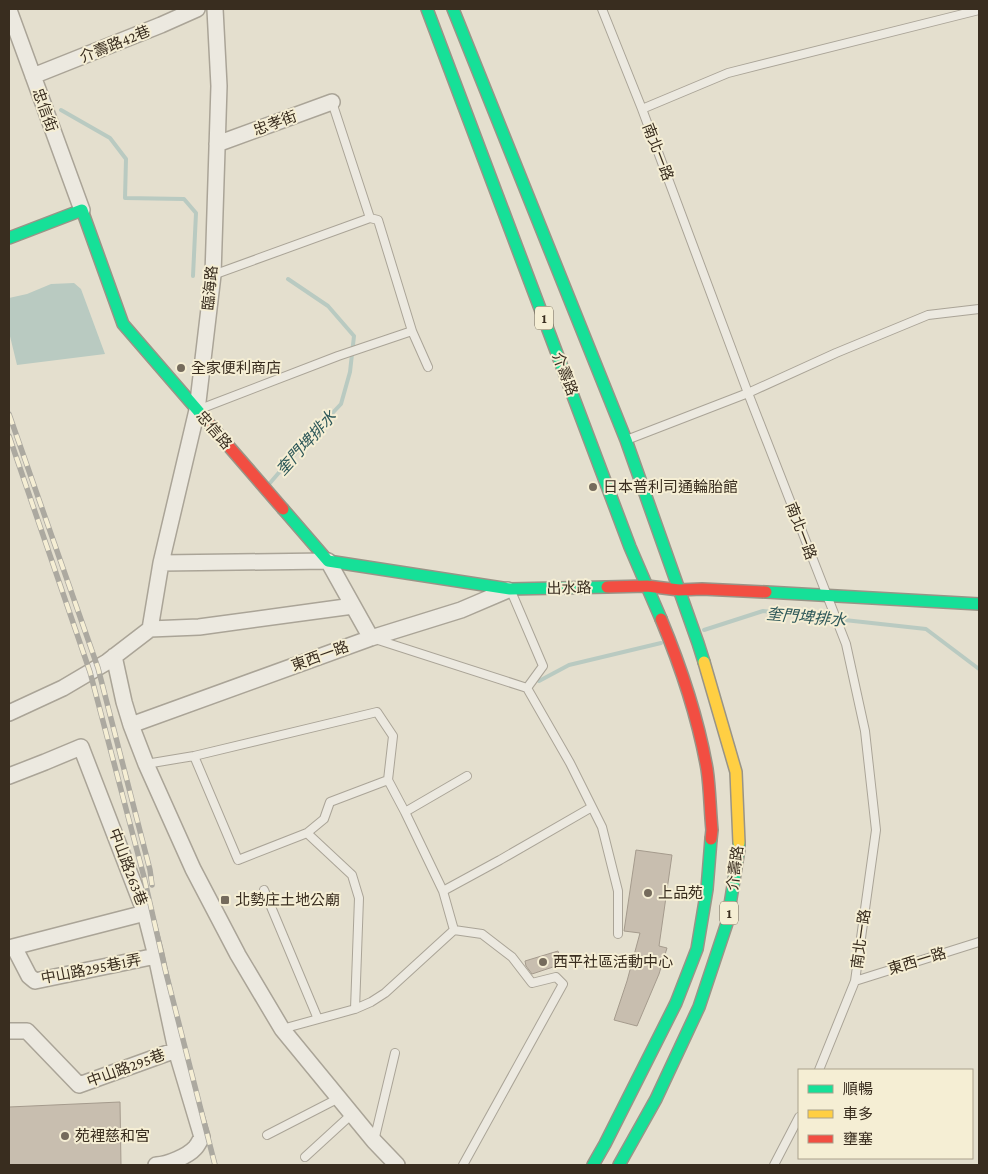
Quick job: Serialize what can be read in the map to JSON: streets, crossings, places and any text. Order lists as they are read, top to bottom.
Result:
{
  "streets": {
    "main road": [
      "1",
      "介壽路",
      "忠信路",
      "出水路"
    ],
    "street": [
      "介壽路42巷",
      "忠信街",
      "忠孝街",
      "臨海路",
      "東西一路",
      "中山路263巷",
      "中山路295巷1弄",
      "中山路295巷"
    ],
    "lane": ["南北一路"]
  },
  "crossings": [
    ["介壽路42巷", "忠信街"],
    ["忠信街", "忠信路"],
    ["忠孝街", "臨海路"],
    ["南北一路", "出水路"],
    ["南北一路", "東西一路"],
    ["臨海路", "忠信路"],
    ["臨海路", "出水路"],
    ["介壽路", "出水路"],
    ["忠信路", "出水路"],
    ["忠信路", "東西一路"],
    ["出水路", "東西一路"],
    ["中山路263巷", "中山路295巷1弄"]
  ],
  "water": ["奎門埤排水"],
  "places": {
    "other": [
      "全家便利商店",
      "日本普利司通輪胎館",
      "上品苑",
      "西平社區活動中心",
      "苑裡慈和宮"
    ],
    "transit": ["北勢庄土地公廟"]
  },
  "legend": ["順暢", "車多", "壅塞"]
}
